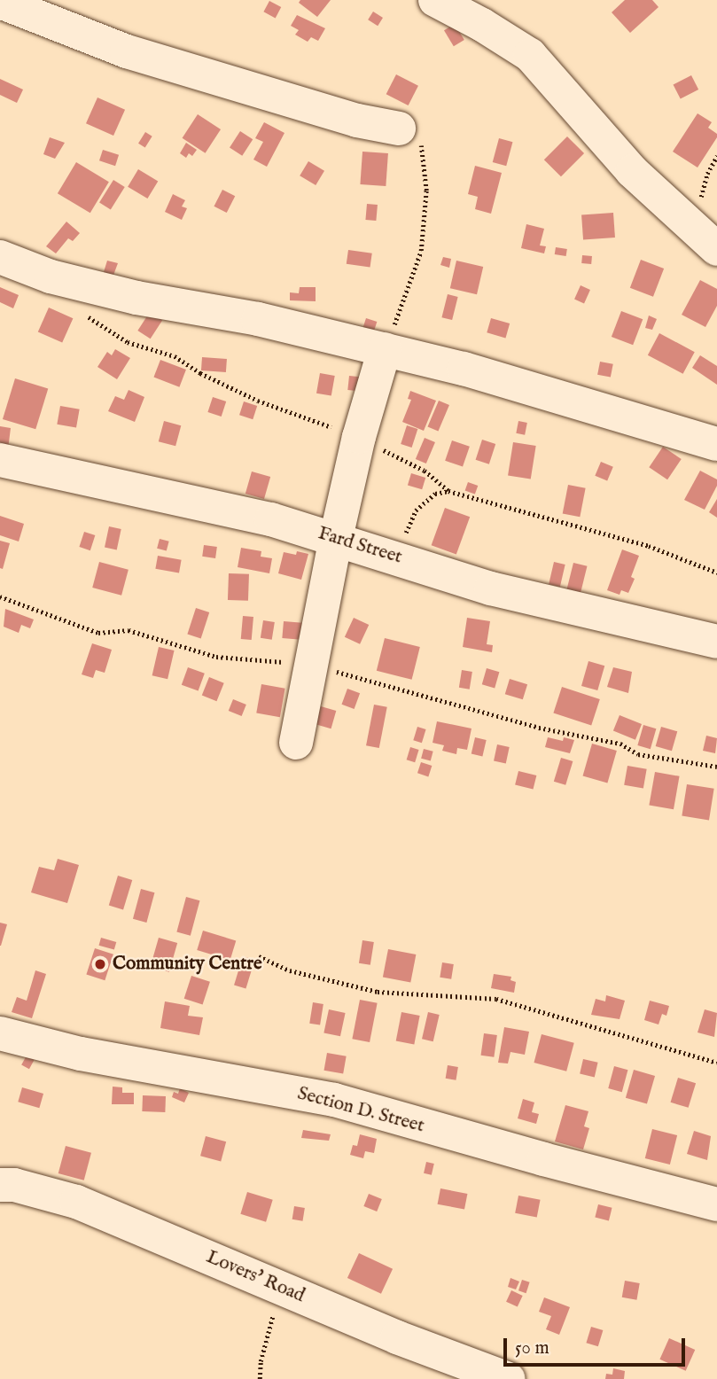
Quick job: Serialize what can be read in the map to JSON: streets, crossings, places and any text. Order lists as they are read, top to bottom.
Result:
{
  "streets": {
    "street": ["Fard Street", "Section D. Street", "Lovers' Road"]
  },
  "places": ["Community Centre"],
  "scale_bar": "50 m"
}
